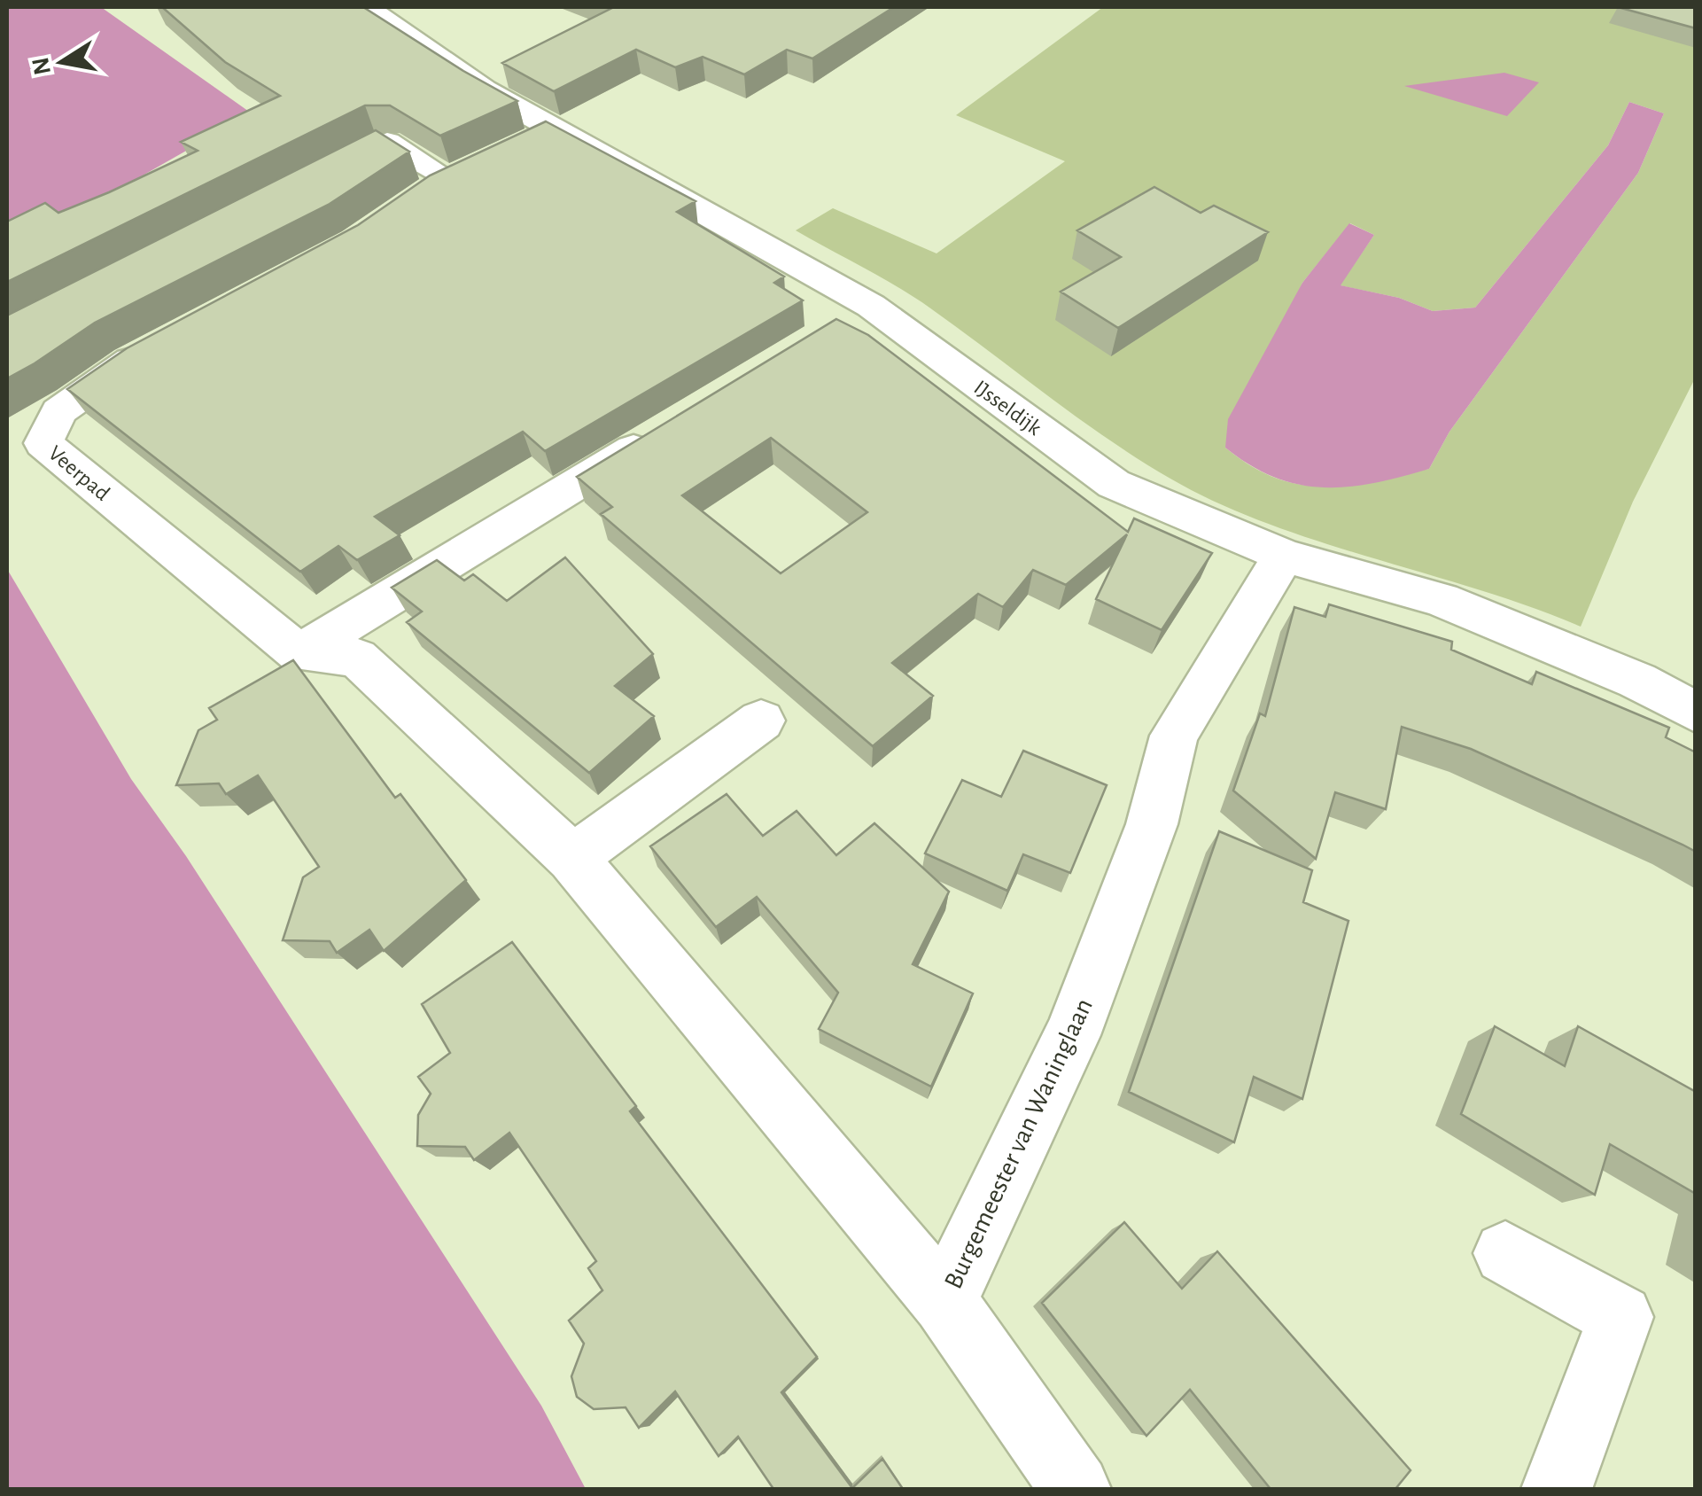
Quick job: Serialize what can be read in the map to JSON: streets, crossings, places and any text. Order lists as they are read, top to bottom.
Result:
{
  "streets": {
    "street": ["IJsseldijk", "Veerpad", "Burgemeester van Waninglaan"]
  },
  "crossings": [
    ["IJsseldijk", "Burgemeester van Waninglaan"],
    ["Veerpad", "Burgemeester van Waninglaan"]
  ],
  "north": "left"
}
